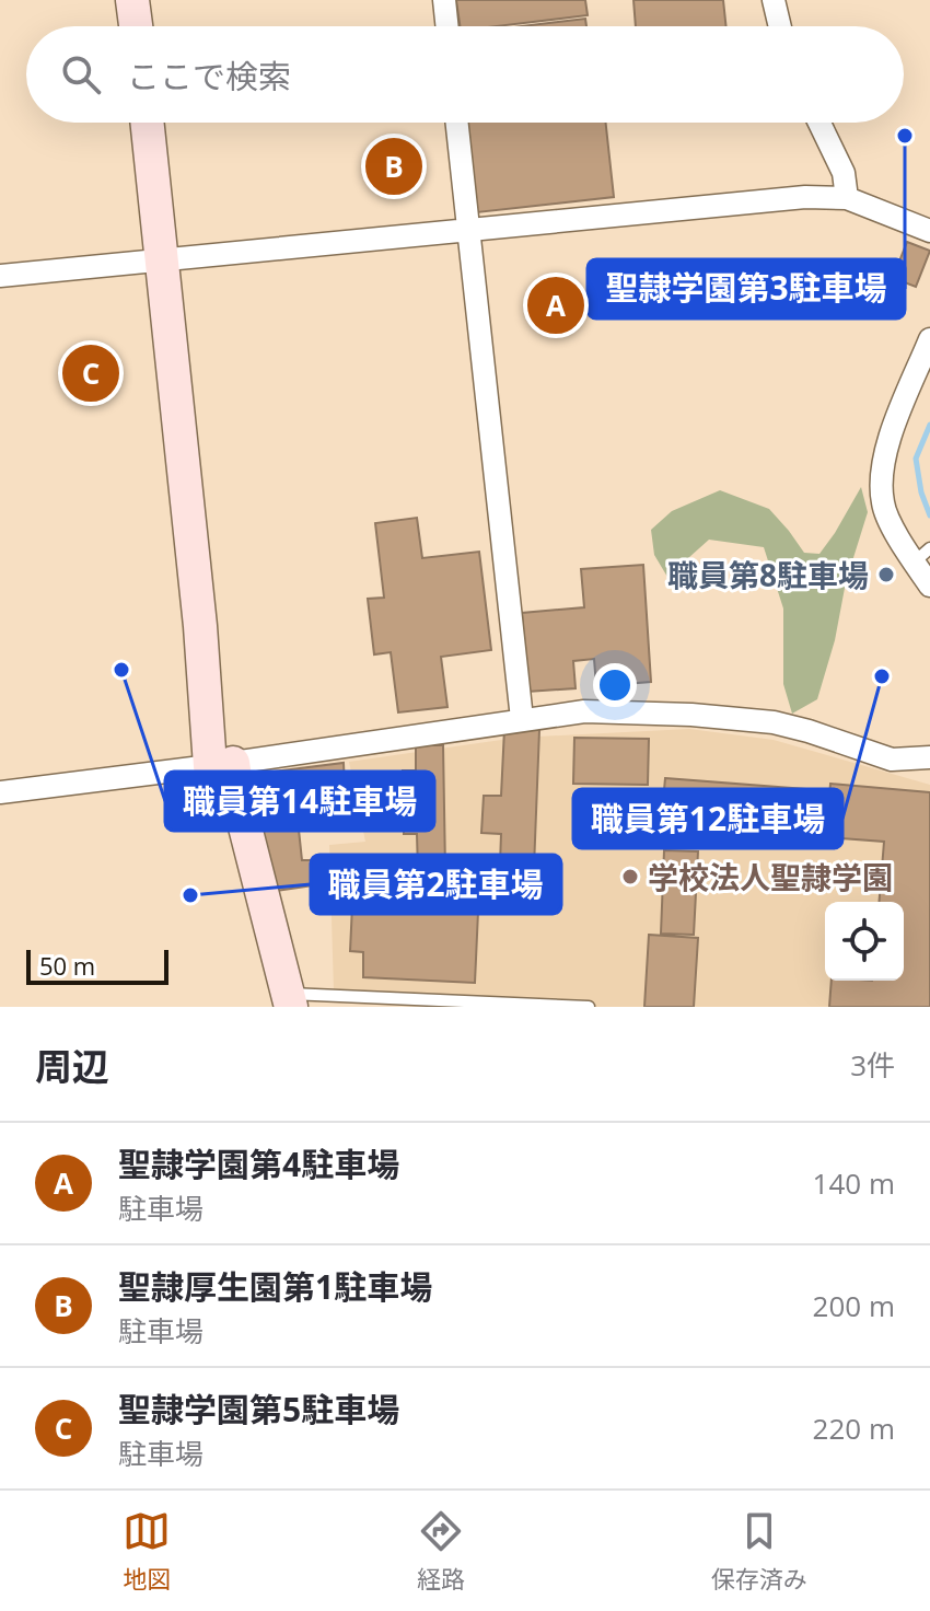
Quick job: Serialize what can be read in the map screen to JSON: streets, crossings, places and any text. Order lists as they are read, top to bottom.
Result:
{
  "places": [
    "聖隷学園第3駐車場",
    "職員第8駐車場",
    "職員第14駐車場",
    "職員第12駐車場",
    "学校法人聖隷学園",
    "職員第2駐車場"
  ],
  "scale_bar": "50 m",
  "page": {
    "search": "ここで検索",
    "pins": ["B", "A", "C"],
    "scale": "50 m",
    "heading": ["周辺", "3件"],
    "list": [
      {
        "mark": "A",
        "name": "聖隷学園第4駐車場",
        "note": "駐車場",
        "value": "140 m"
      },
      {
        "mark": "B",
        "name": "聖隷厚生園第1駐車場",
        "note": "駐車場",
        "value": "200 m"
      },
      {
        "mark": "C",
        "name": "聖隷学園第5駐車場",
        "note": "駐車場",
        "value": "220 m"
      }
    ],
    "nav": ["地図", "経路", "保存済み"]
  }
}
